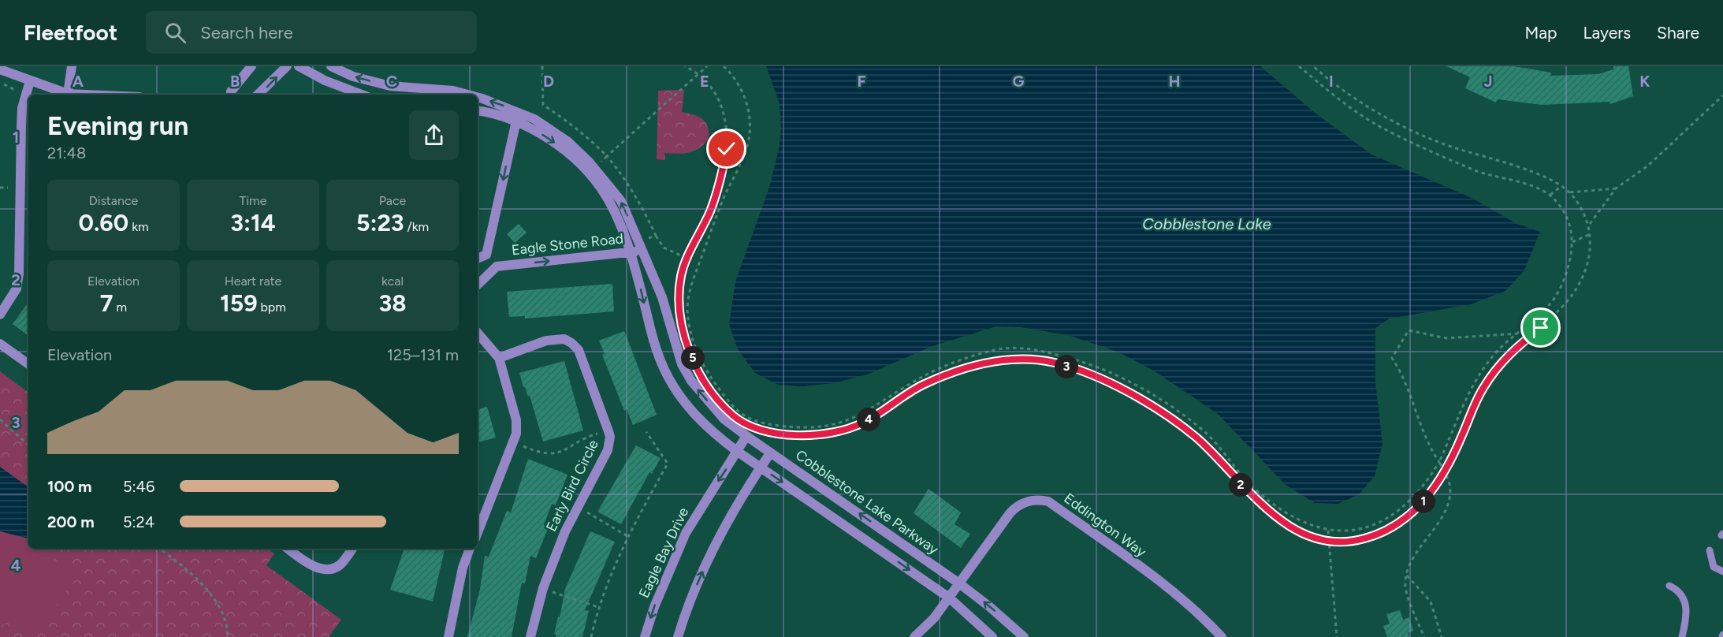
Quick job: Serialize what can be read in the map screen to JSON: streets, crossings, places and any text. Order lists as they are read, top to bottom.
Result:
{
  "streets": {
    "street": [
      "Eagle Stone Road",
      "Early Bird Circle",
      "Cobblestone Lake Parkway",
      "Eddington Way",
      "Eagle Bay Drive"
    ]
  },
  "crossings": [
    ["Eagle Stone Road", "Cobblestone Lake Parkway"],
    ["Cobblestone Lake Parkway", "Eddington Way"],
    ["Cobblestone Lake Parkway", "Eagle Bay Drive"]
  ],
  "water": ["Cobblestone Lake"],
  "page": {
    "header": "Fleetfoot",
    "search": "Search here",
    "nav": ["Map", "Layers", "Share"],
    "heading": ["Evening run", "21:48"],
    "stats": [
      ["Distance", "0.60 km"],
      ["Time", "3:14"],
      ["Pace", "5:23 /km"],
      ["Elevation", "7 m"],
      ["Heart rate", "159 bpm"],
      ["kcal", "38"]
    ],
    "chart": ["Elevation", "125–131 m"],
    "pins": [
      "5",
      "3",
      "4",
      "2",
      "1"
    ],
    "list": [
      {
        "name": "100 m",
        "note": "5:46"
      },
      {
        "name": "200 m",
        "note": "5:24"
      }
    ]
  },
  "grid": {
    "columns": [
      "A",
      "B",
      "C",
      "D",
      "E",
      "F",
      "G",
      "H",
      "I",
      "J",
      "K"
    ],
    "rows": [
      "1",
      "2",
      "3",
      "4"
    ]
  }
}
